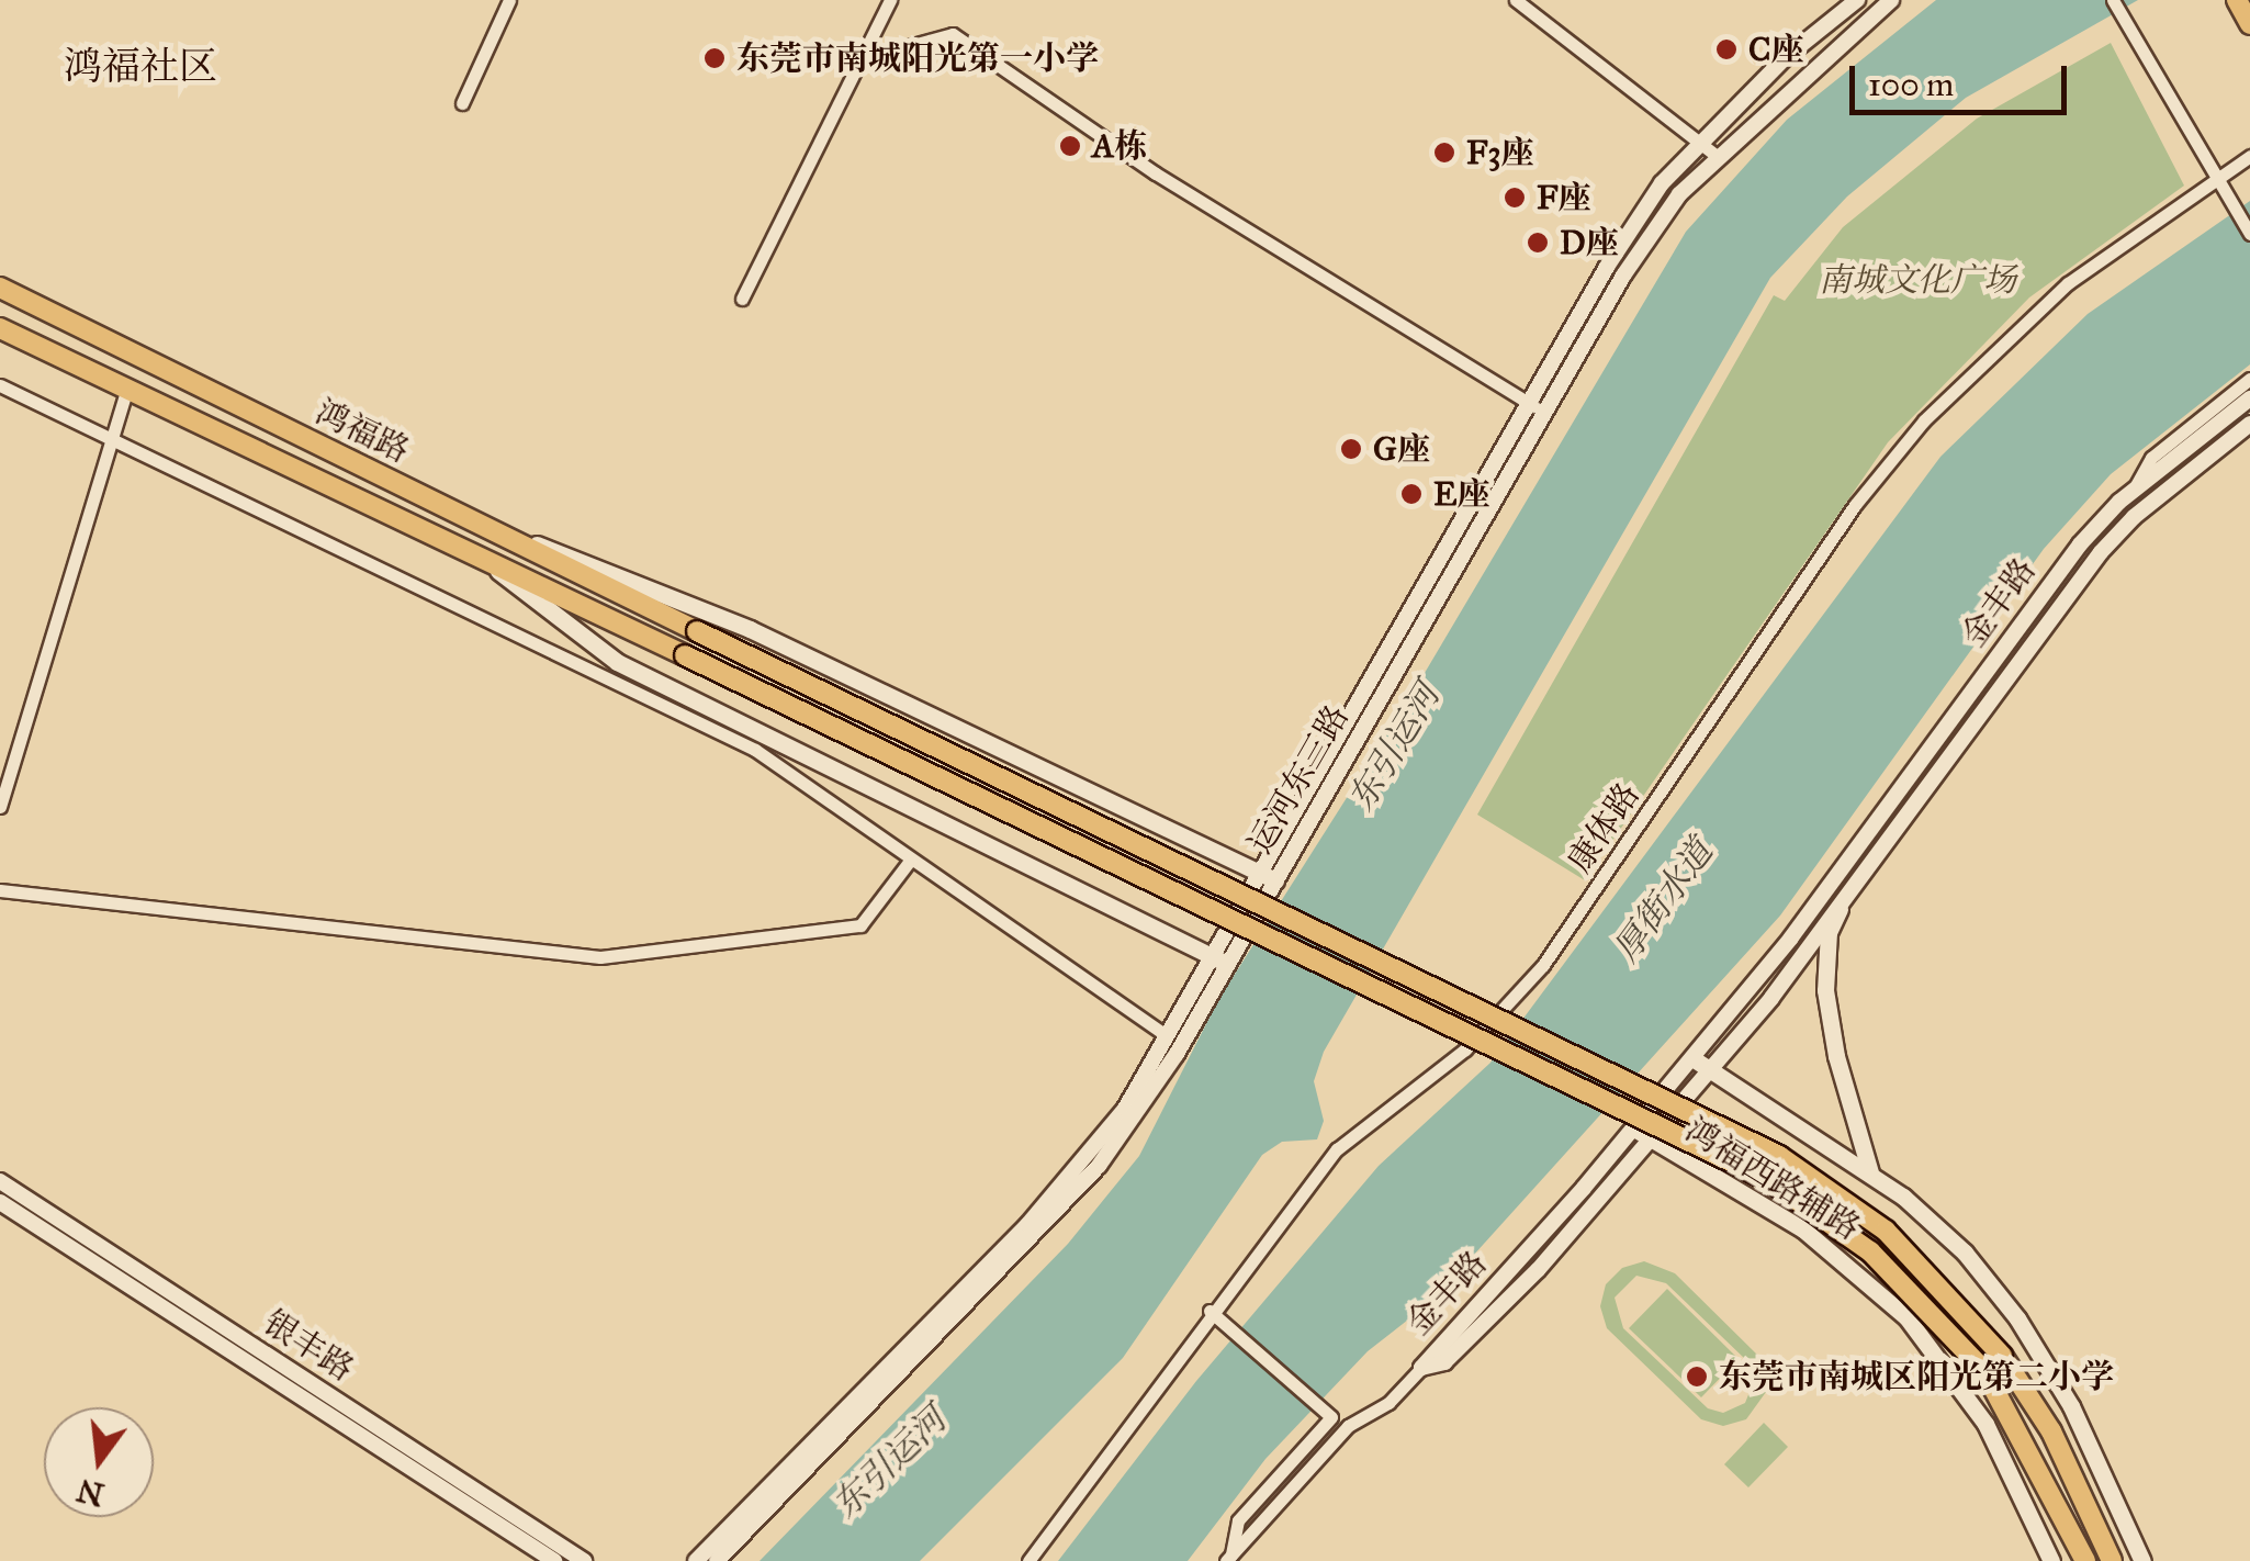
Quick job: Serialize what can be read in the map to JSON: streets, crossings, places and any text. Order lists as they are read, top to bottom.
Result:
{
  "streets": {
    "main road": ["鸿福路", "鸿福西路辅路"],
    "street": [
      "金丰路",
      "运河东三路",
      "康体路",
      "银丰路"
    ]
  },
  "crossings": [
    ["金丰路", "鸿福西路辅路"]
  ],
  "districts": ["鸿福社区"],
  "water": ["东引运河", "厚街水道"],
  "parks": ["南城文化广场"],
  "places": [
    "C座",
    "东莞市南城阳光第一小学",
    "A栋",
    "F3座",
    "F座",
    "D座",
    "G座",
    "E座",
    "东莞市南城区阳光第二小学"
  ],
  "scale_bar": "100 m",
  "north": "bottom"
}
